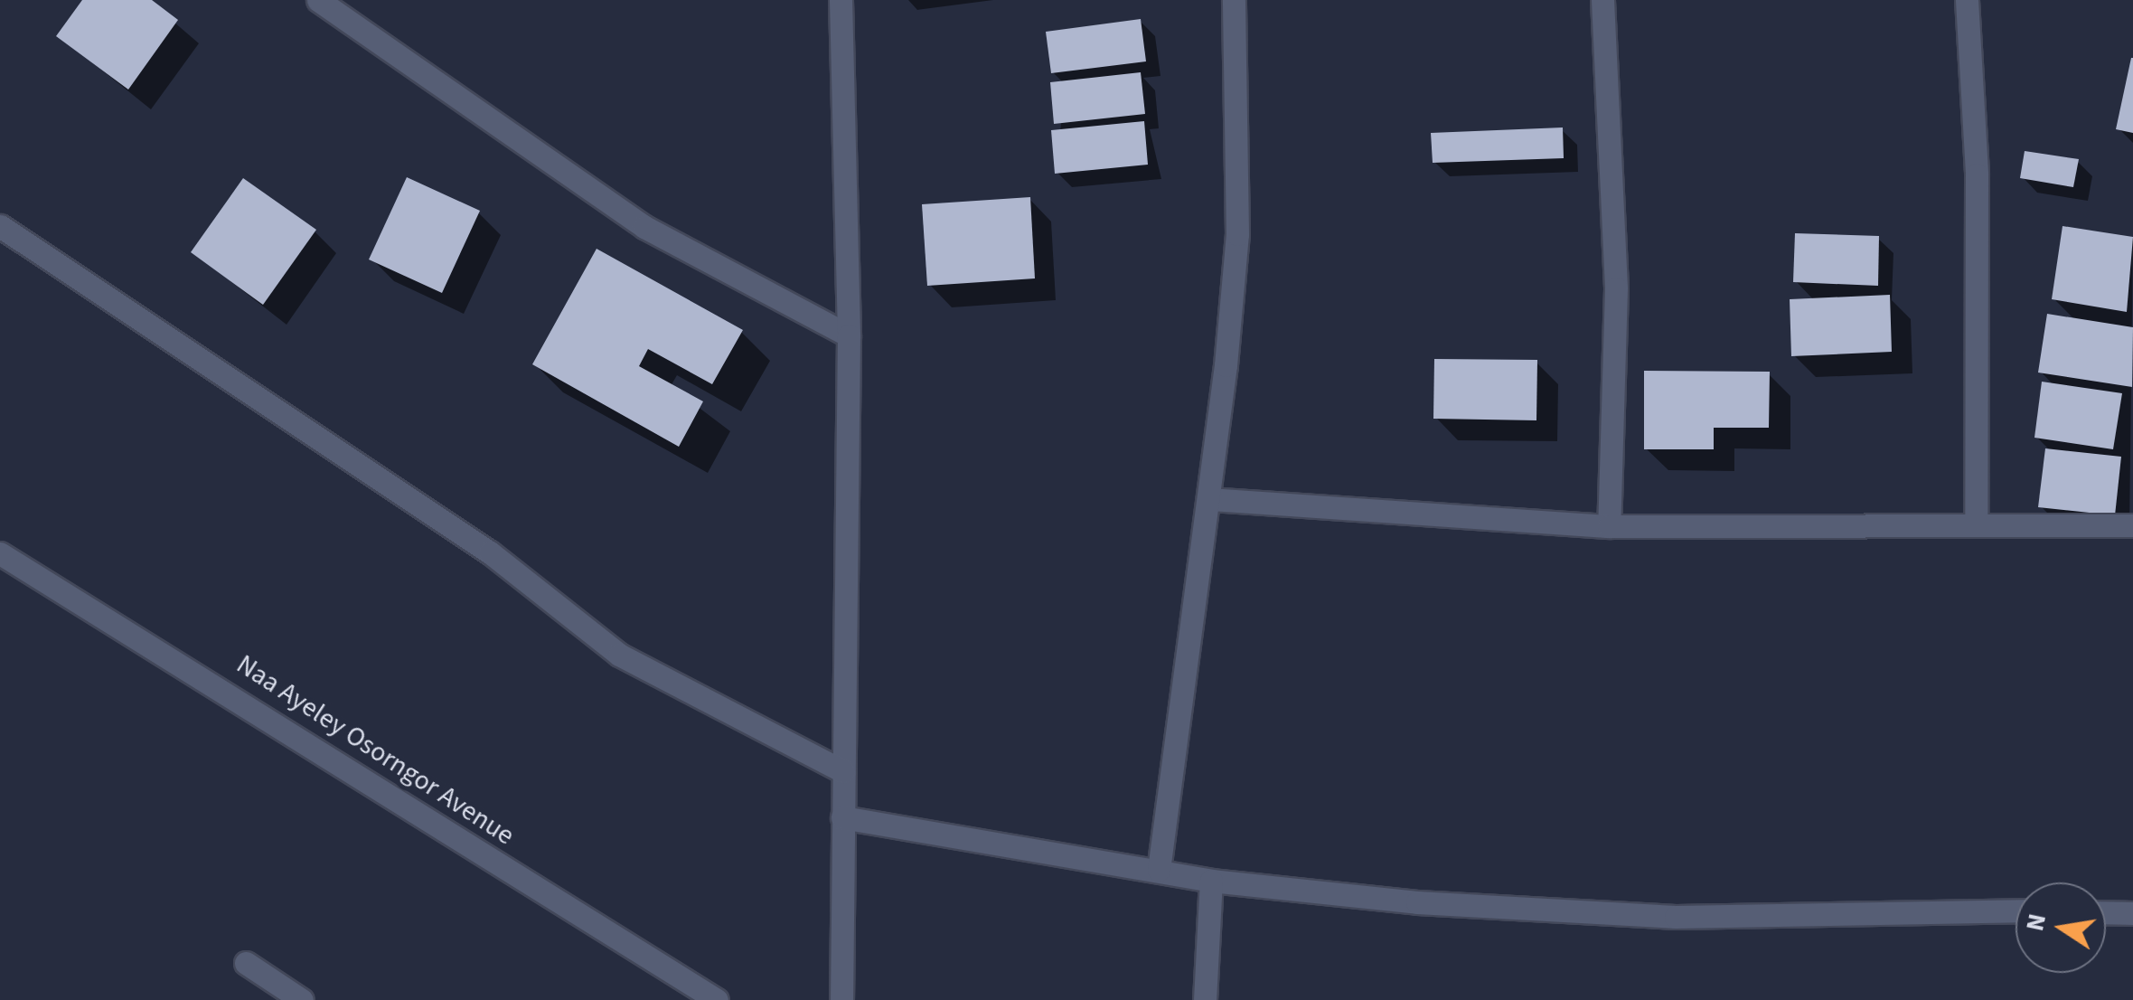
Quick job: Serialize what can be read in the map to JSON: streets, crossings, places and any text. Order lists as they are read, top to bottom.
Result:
{
  "streets": {
    "street": ["Naa Ayeley Osorngor Avenue"]
  },
  "north": "left"
}
